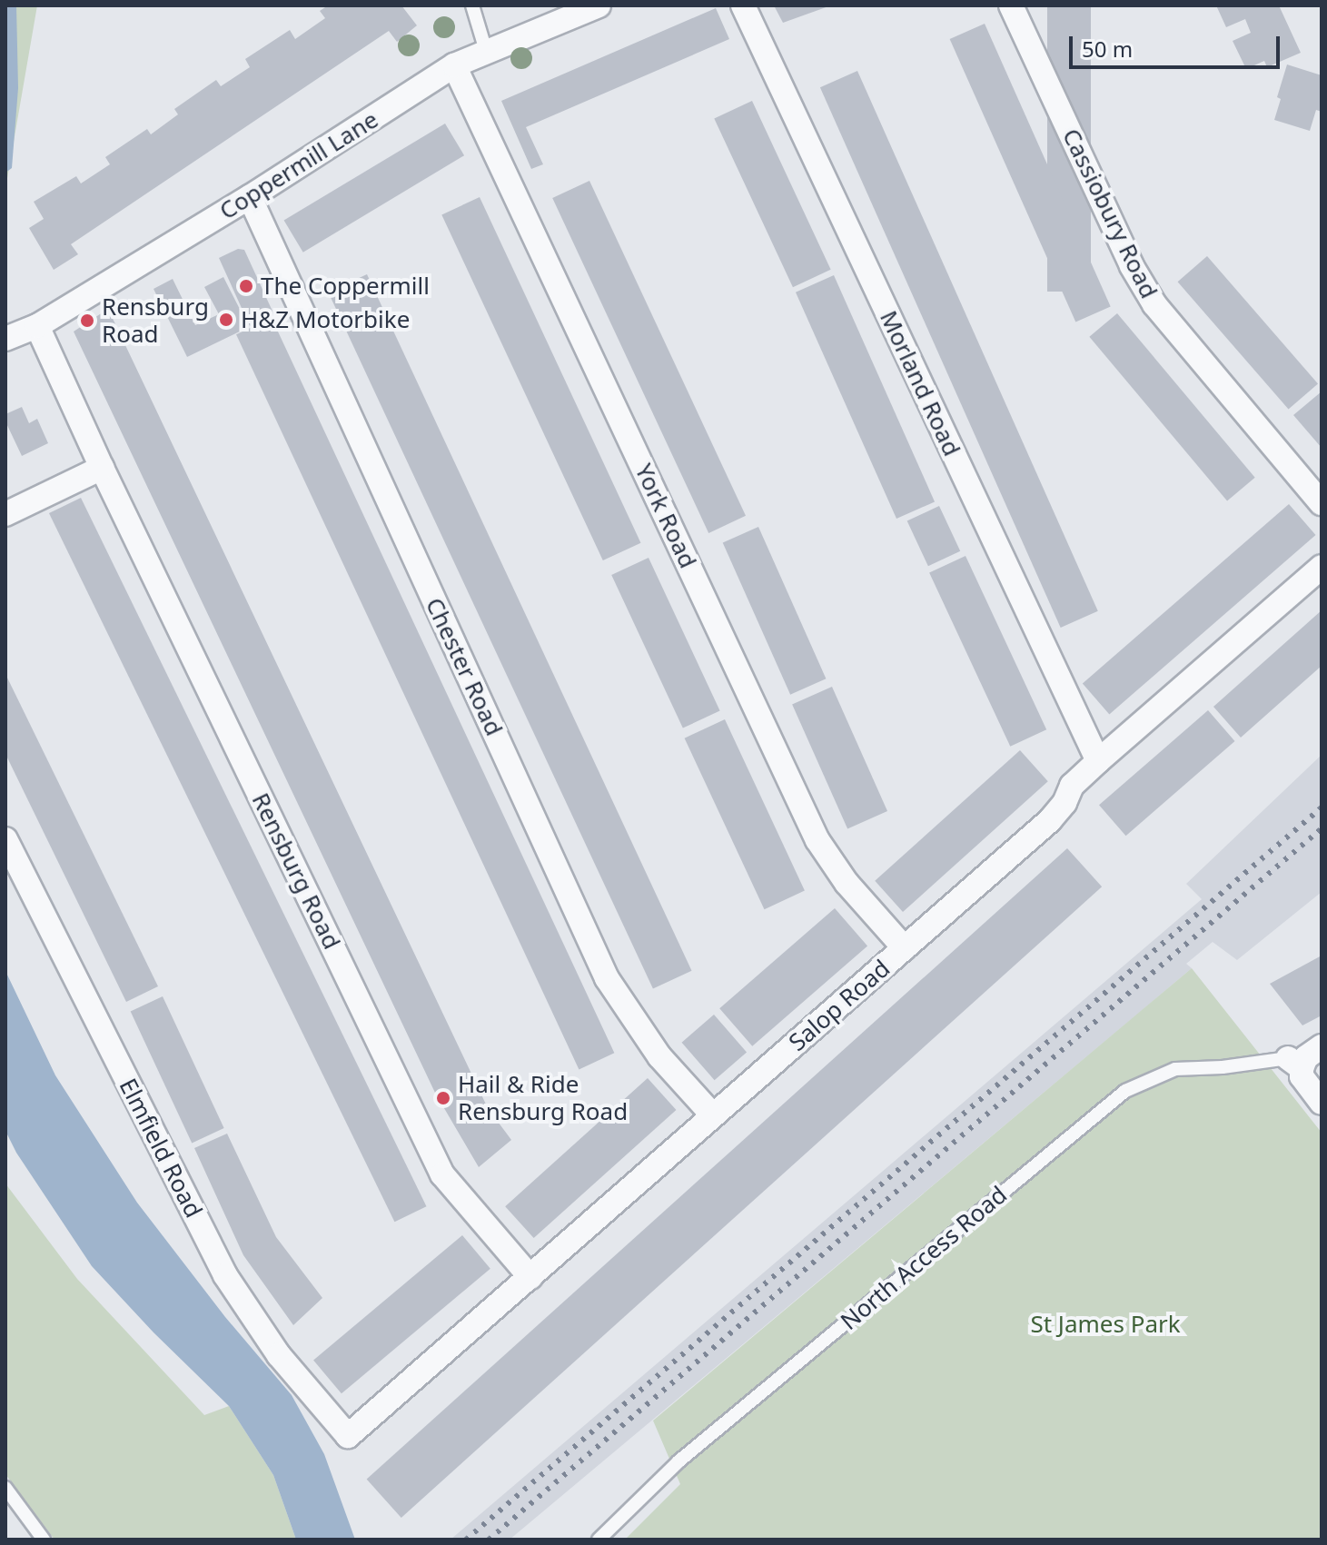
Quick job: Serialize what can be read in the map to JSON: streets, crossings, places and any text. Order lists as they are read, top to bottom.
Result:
{
  "streets": {
    "street": [
      "Coppermill Lane",
      "Cassiobury Road",
      "Morland Road",
      "York Road",
      "Chester Road",
      "Rensburg Road",
      "Salop Road",
      "Elmfield Road"
    ],
    "lane": ["North Access Road"]
  },
  "crossings": [
    ["Coppermill Lane", "York Road"],
    ["Coppermill Lane", "Chester Road"],
    ["Coppermill Lane", "Rensburg Road"],
    ["Morland Road", "Salop Road"],
    ["York Road", "Salop Road"],
    ["Chester Road", "Salop Road"],
    ["Rensburg Road", "Salop Road"],
    ["Salop Road", "Elmfield Road"]
  ],
  "parks": ["St James Park"],
  "places": [
    "The Coppermill",
    "H&Z Motorbike",
    "Rensburg Road",
    "Hail & Ride Rensburg Road"
  ],
  "scale_bar": "50 m"
}
